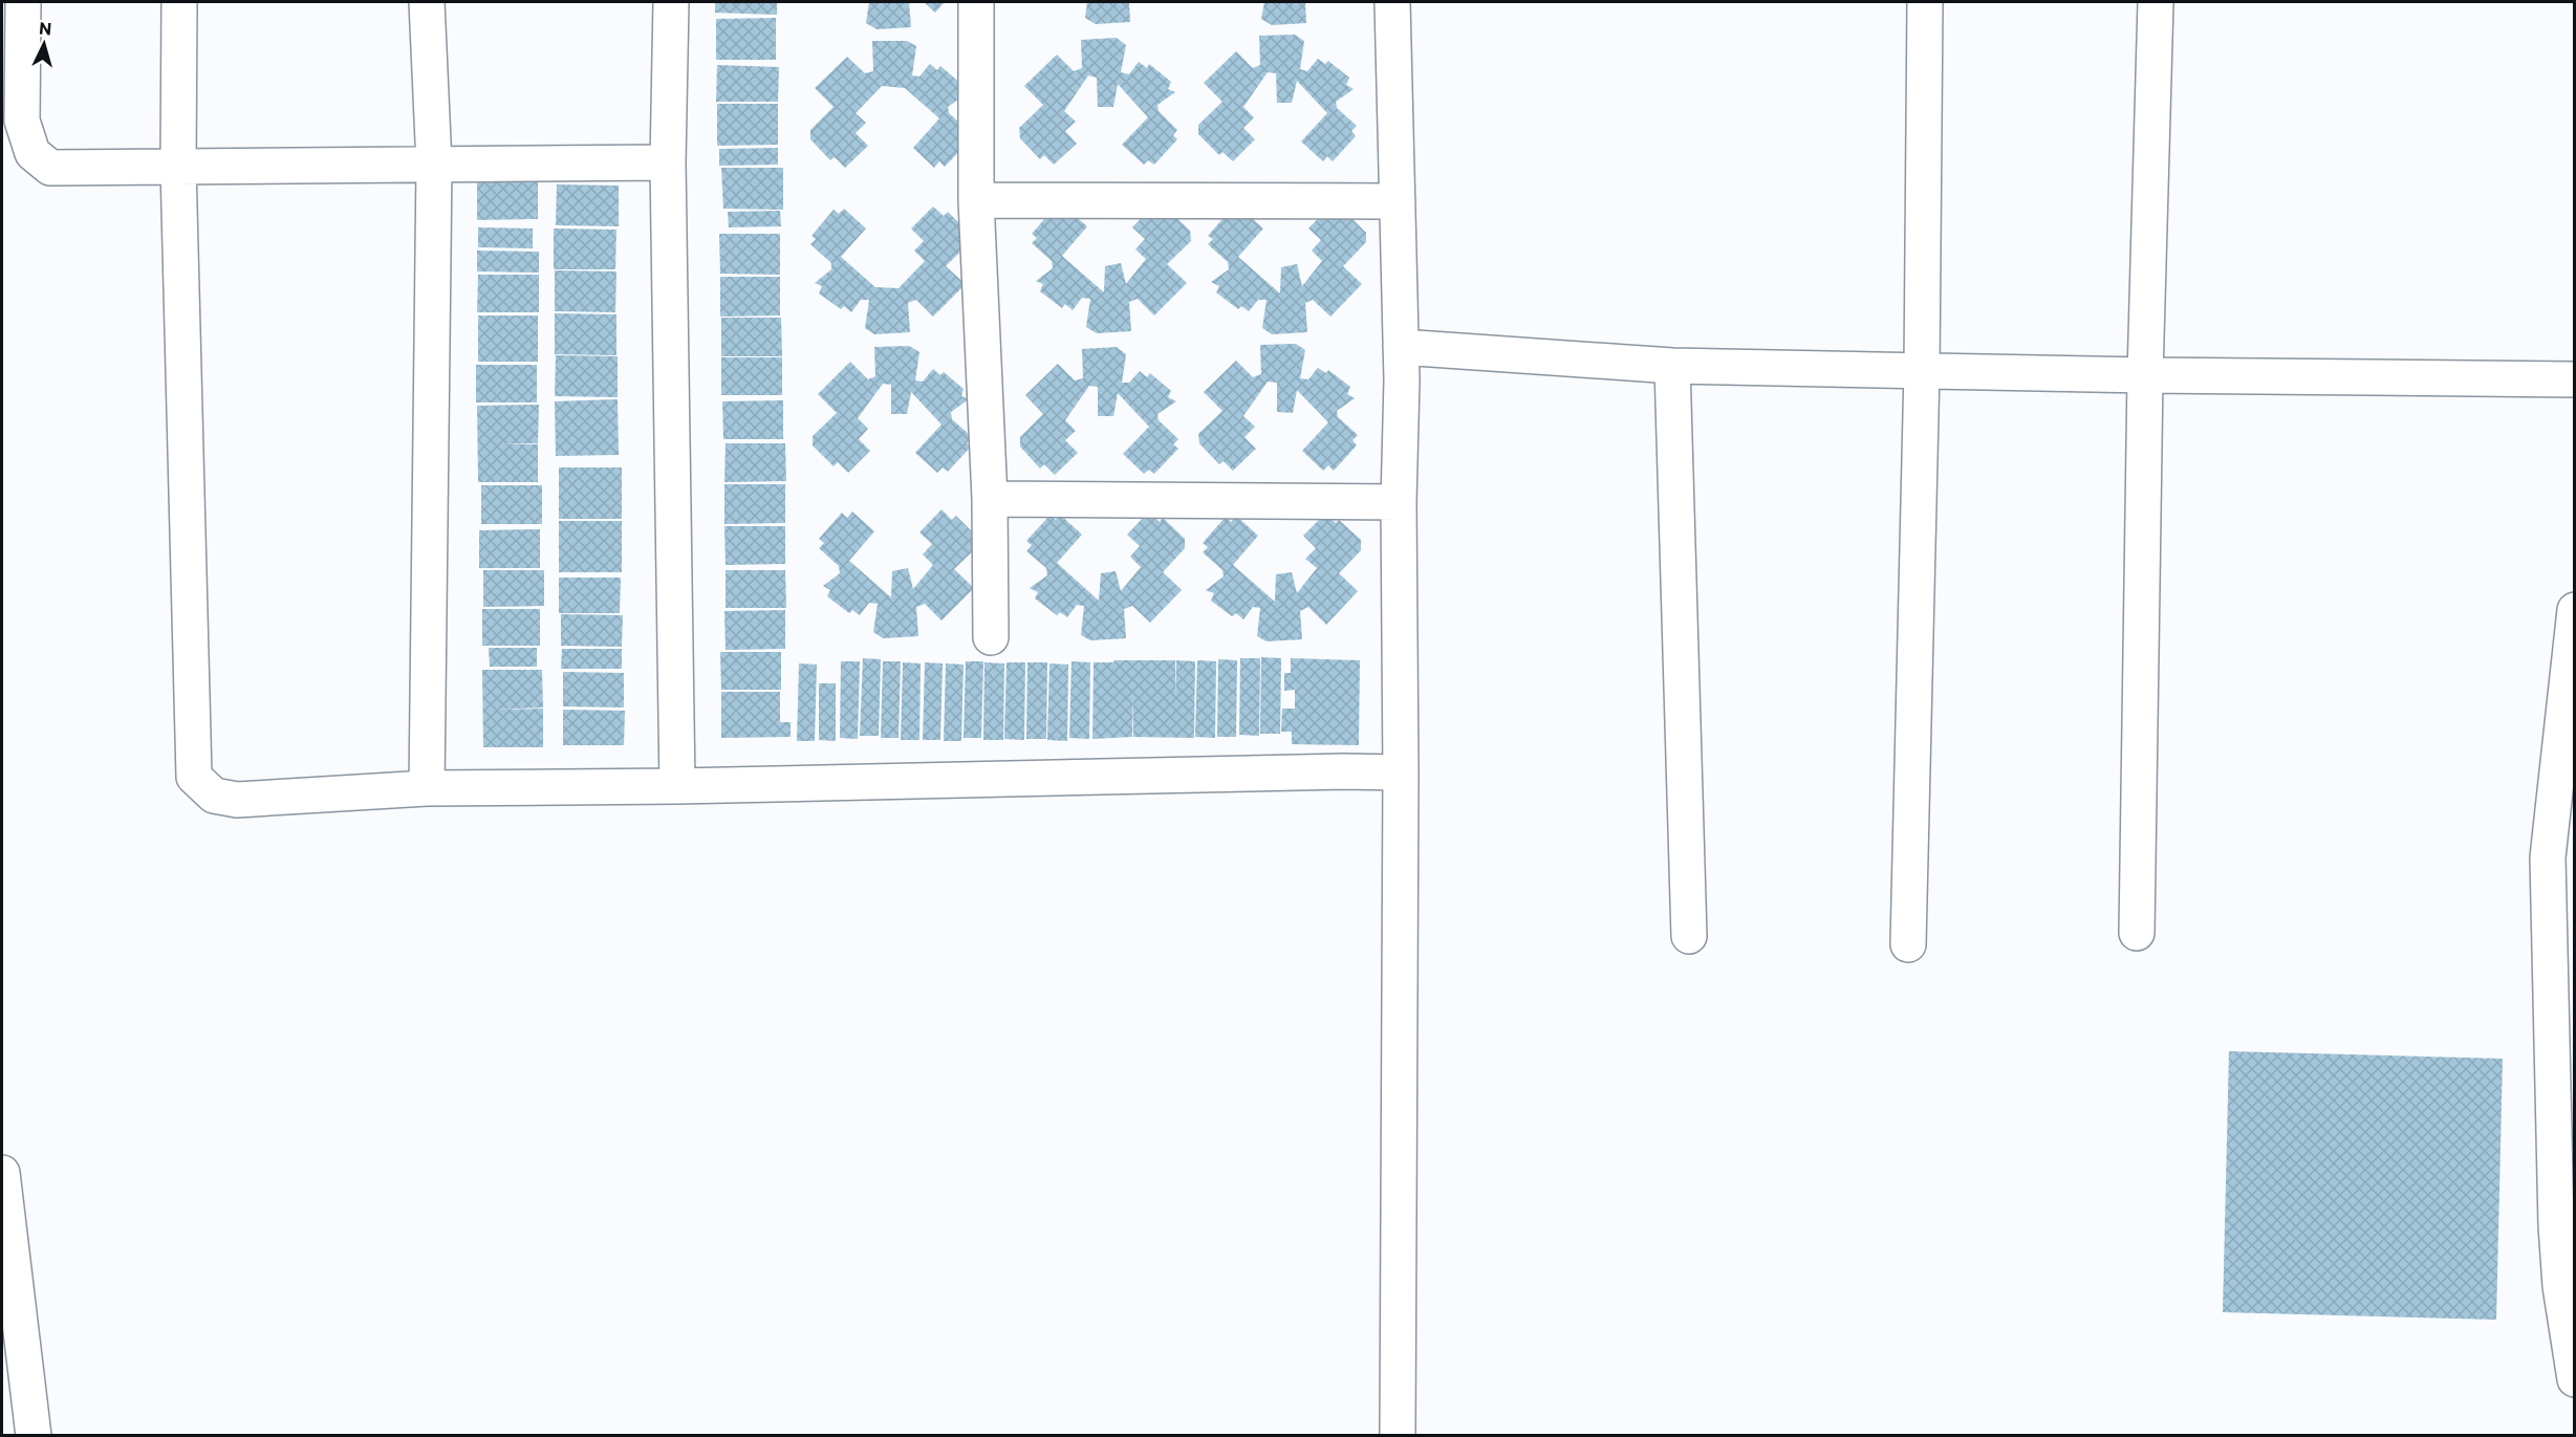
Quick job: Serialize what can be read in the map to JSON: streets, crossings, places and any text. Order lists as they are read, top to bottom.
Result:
{
  "north": "top"
}
